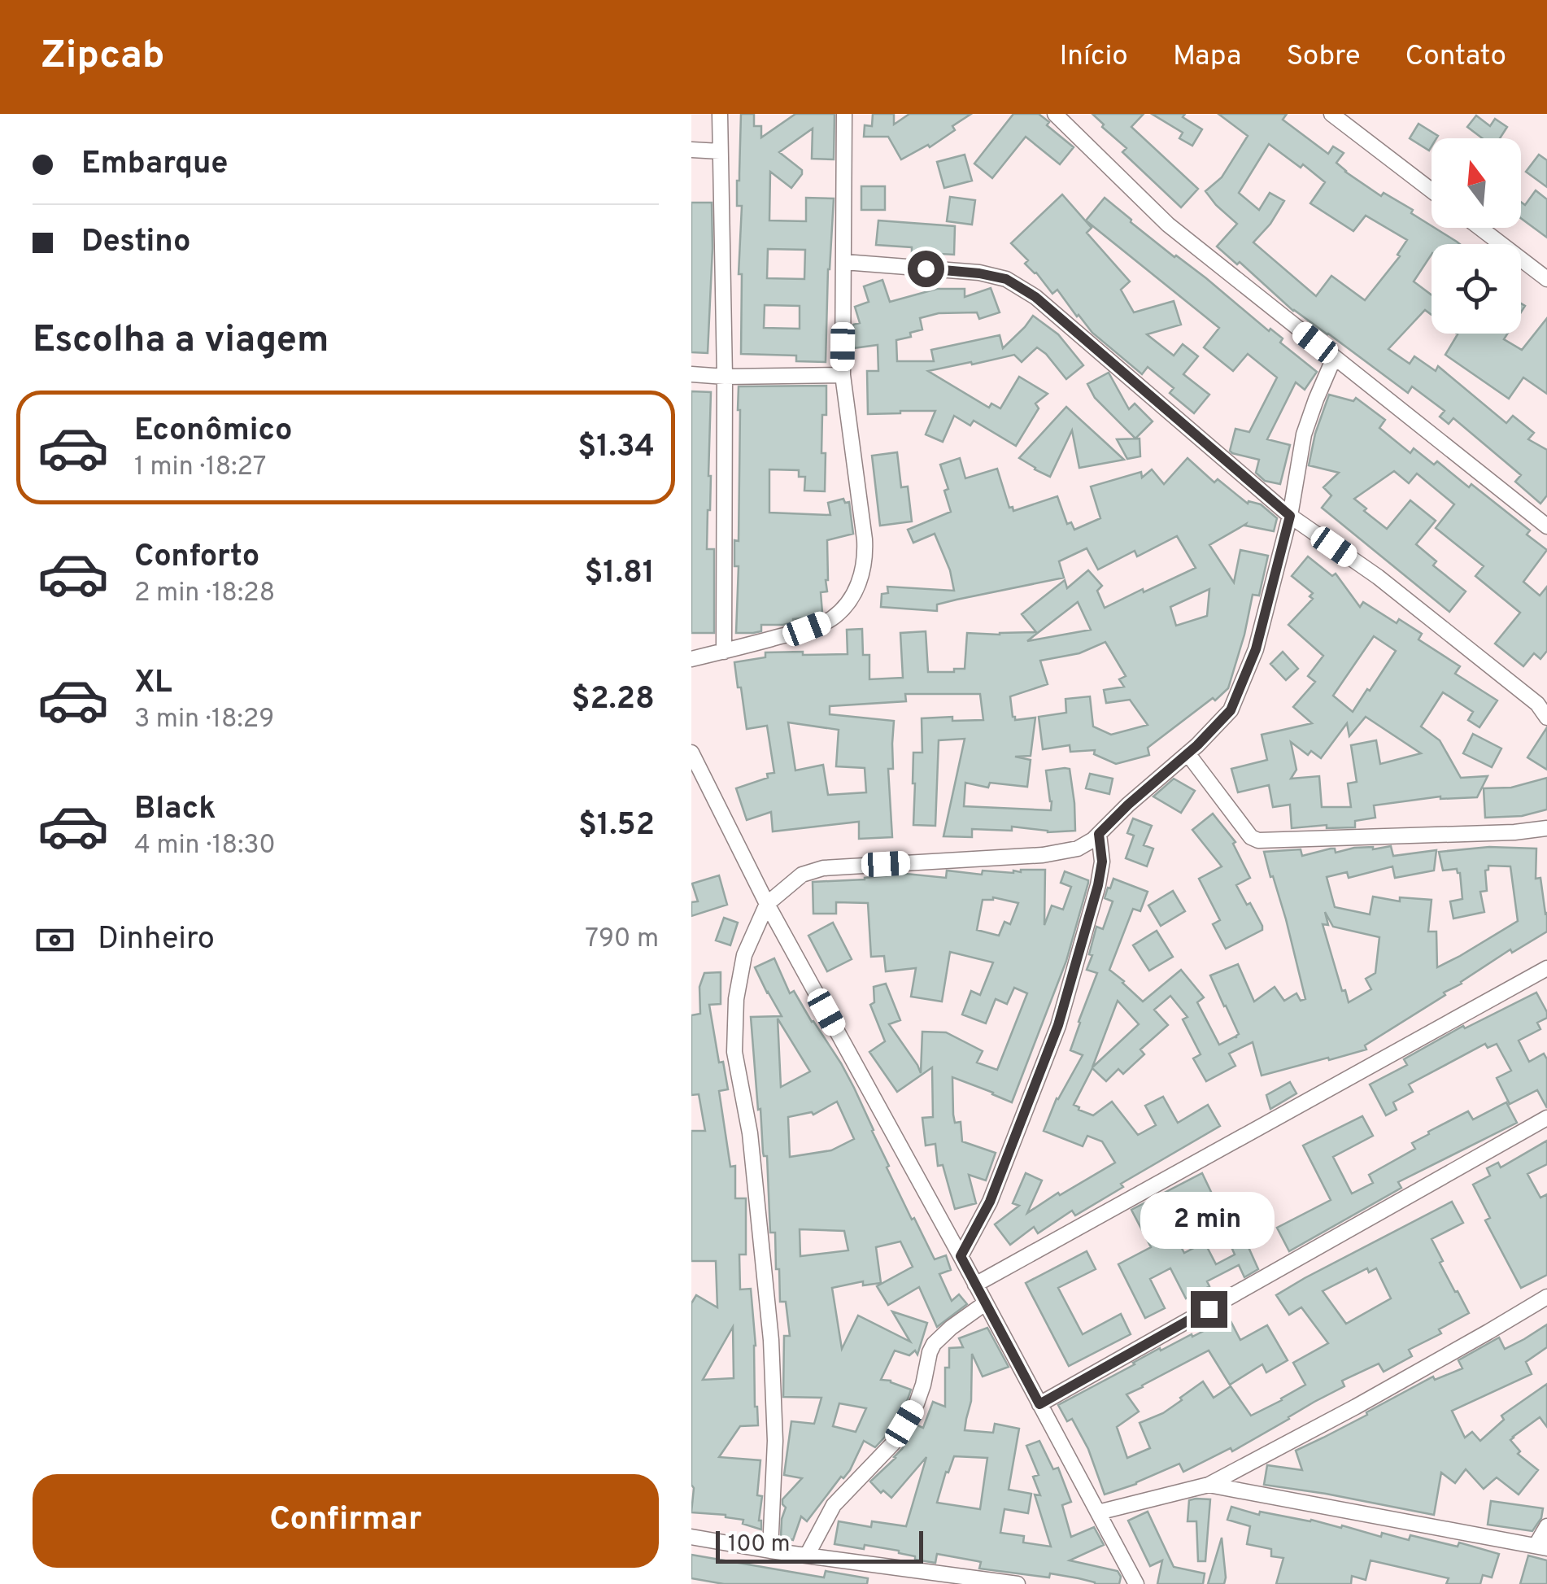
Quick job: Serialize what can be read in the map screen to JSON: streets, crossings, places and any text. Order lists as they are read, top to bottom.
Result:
{
  "scale_bar": "100 m",
  "north": "top",
  "page": {
    "header": "Zipcab",
    "nav": [
      "Início",
      "Mapa",
      "Sobre",
      "Contato"
    ],
    "banner": ["Embarque", "Destino"],
    "heading": "Escolha a viagem",
    "list": [
      {
        "name": "Econômico",
        "note": "1 min · 18:27",
        "value": "$1.34"
      },
      {
        "name": "Conforto",
        "note": "2 min · 18:28",
        "value": "$1.81"
      },
      {
        "name": "XL",
        "note": "3 min · 18:29",
        "value": "$2.28"
      },
      {
        "name": "Black",
        "note": "4 min · 18:30",
        "value": "$1.52"
      }
    ],
    "pay": ["Dinheiro", "790 m"],
    "bubble": "2 min",
    "buttons": "Confirmar",
    "scale": "100 m"
  }
}
